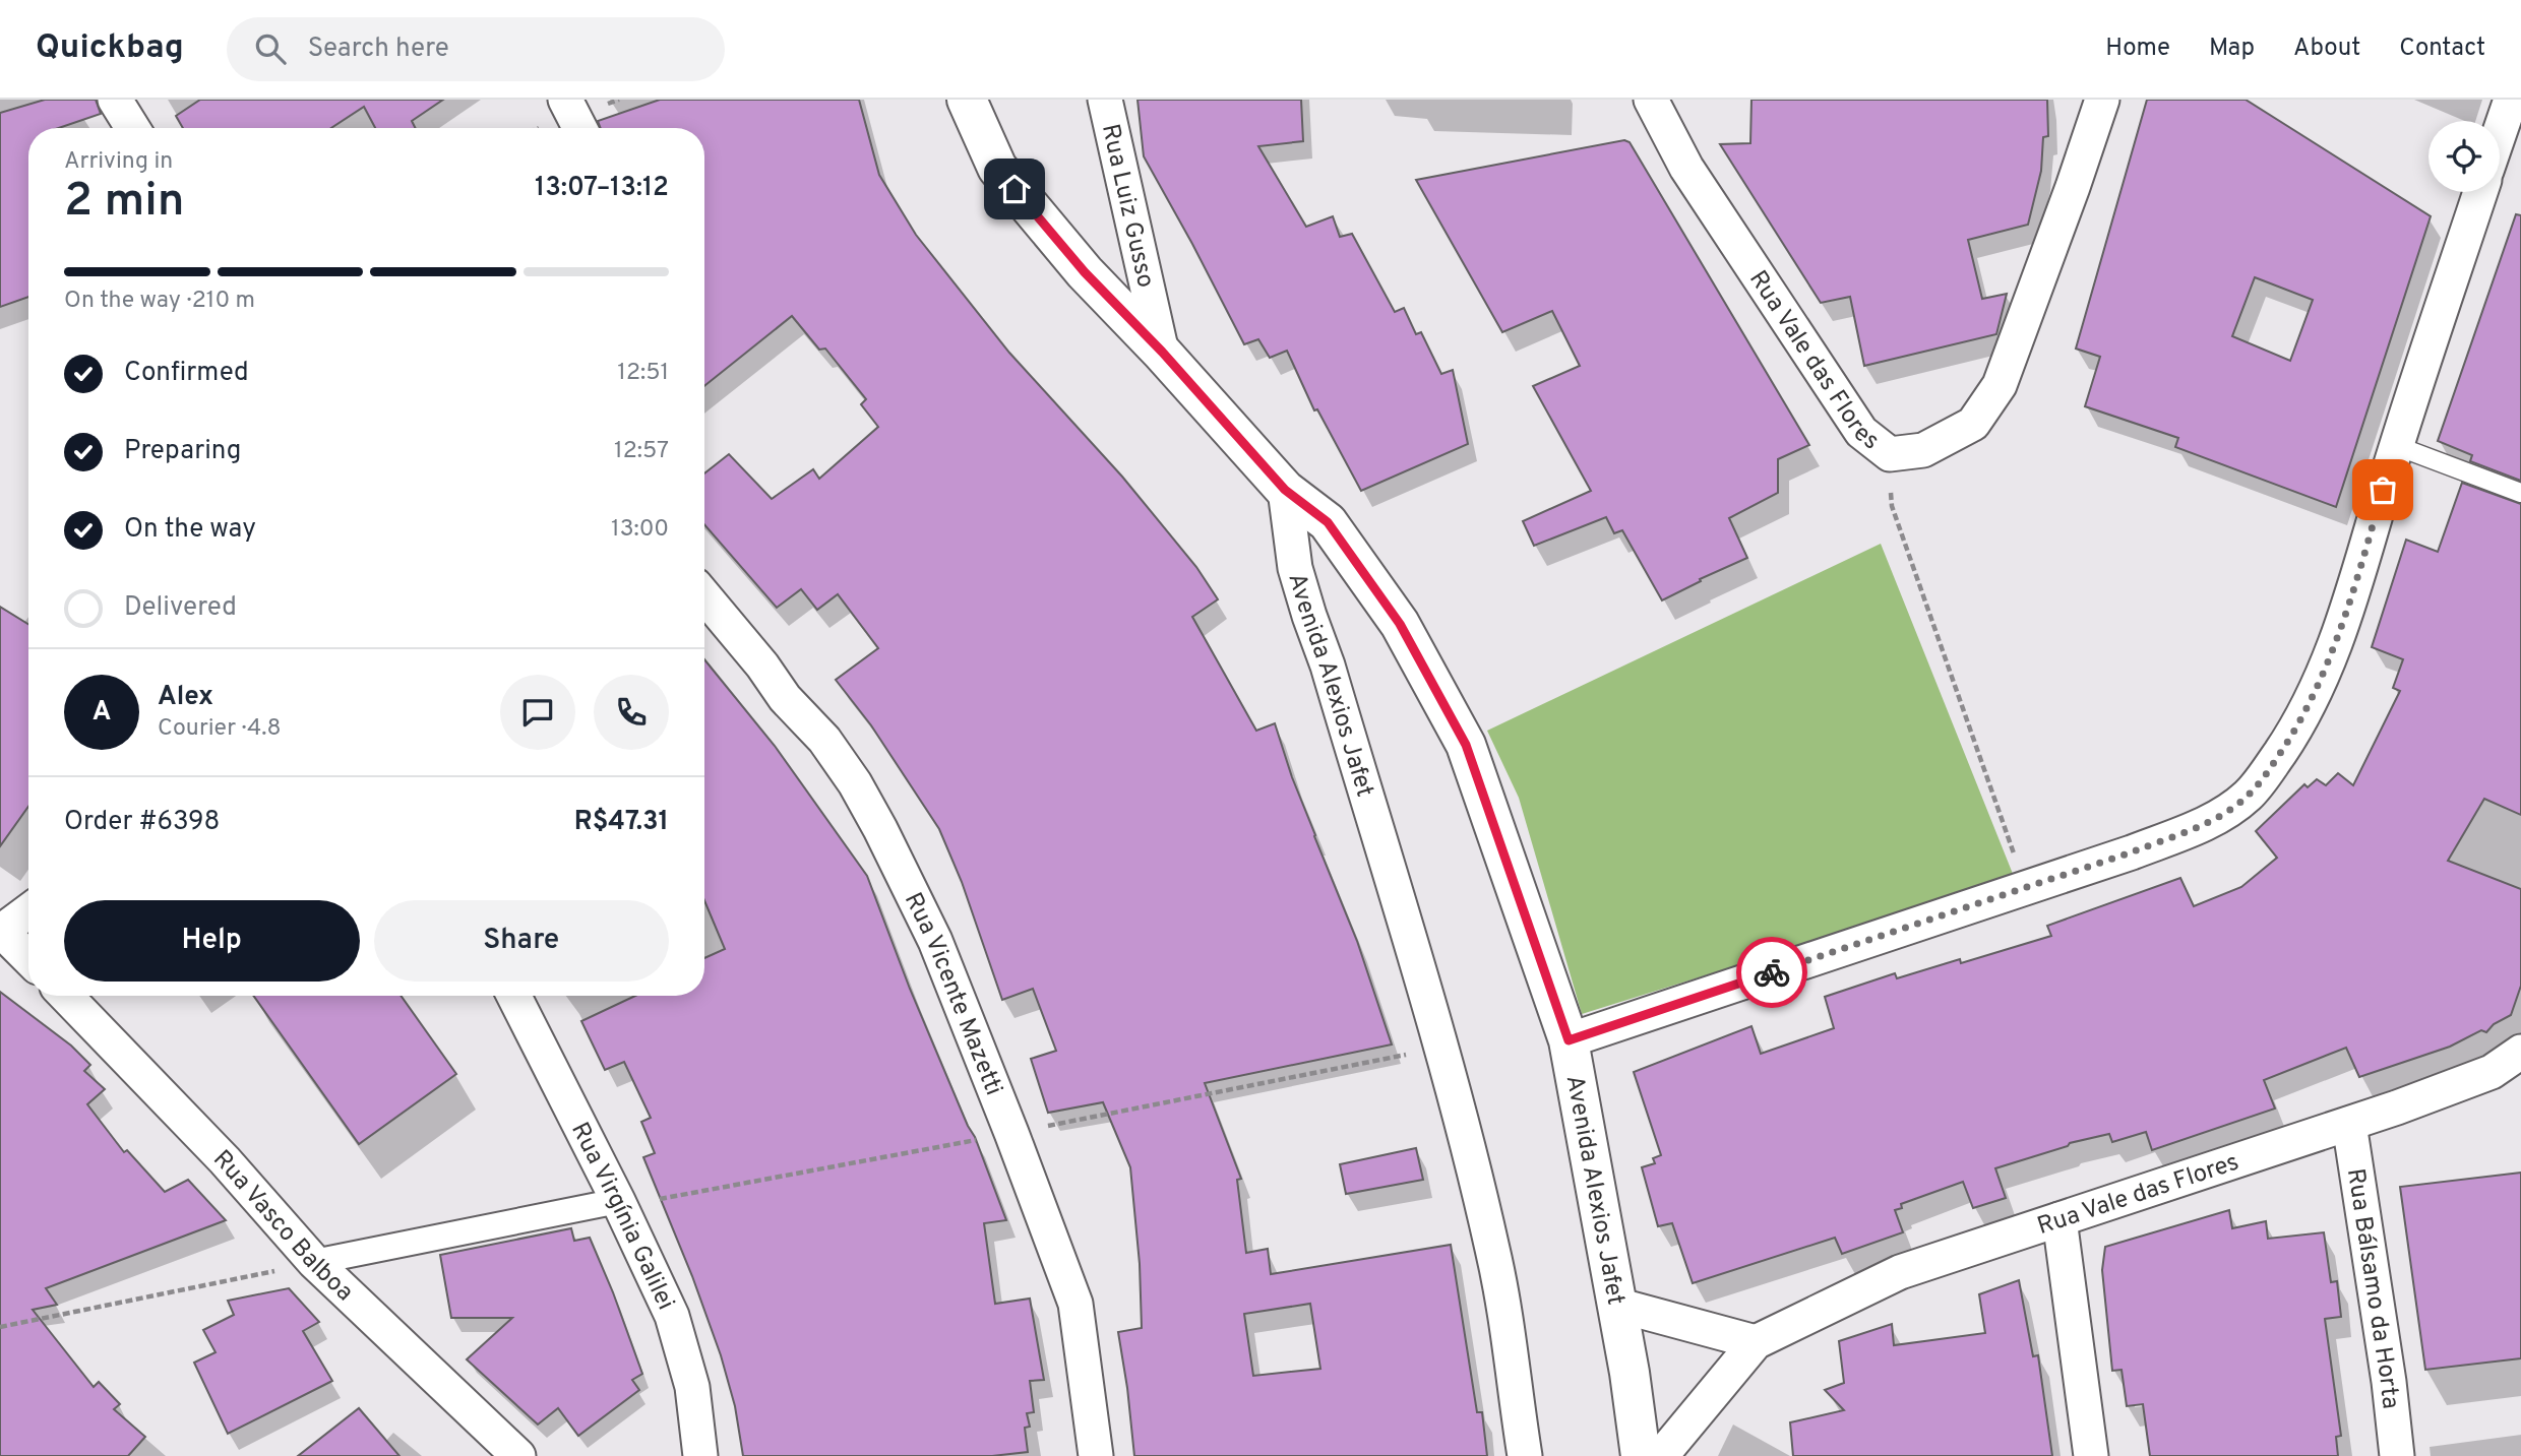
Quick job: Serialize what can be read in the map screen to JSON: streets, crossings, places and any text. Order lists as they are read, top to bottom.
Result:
{
  "streets": {
    "main road": ["Avenida Alexios Jafet"],
    "street": [
      "Rua Luiz Gusso",
      "Rua Vale das Flores",
      "Rua Vicente Mazetti",
      "Rua Virgínia Galilei",
      "Rua Vasco Balboa",
      "Rua Bálsamo da Horta"
    ]
  },
  "crossings": [
    ["Rua Luiz Gusso", "Avenida Alexios Jafet"],
    ["Rua Vale das Flores", "Rua Bálsamo da Horta"]
  ],
  "page": {
    "header": "Quickbag",
    "search": "Search here",
    "nav": [
      "Home",
      "Map",
      "About",
      "Contact"
    ],
    "heading": ["2 min", "Arriving in", "13:07–13:12"],
    "panel": [
      "Alex",
      "Courier · 4.8",
      "Order #6398",
      "R$47.31"
    ],
    "bar": "On the way · 210 m",
    "list": [
      ["Confirmed", "12:51"],
      ["Preparing", "12:57"],
      ["On the way", "13:00"],
      "Delivered"
    ],
    "round": "A",
    "buttons": ["Help", "Share"]
  }
}
